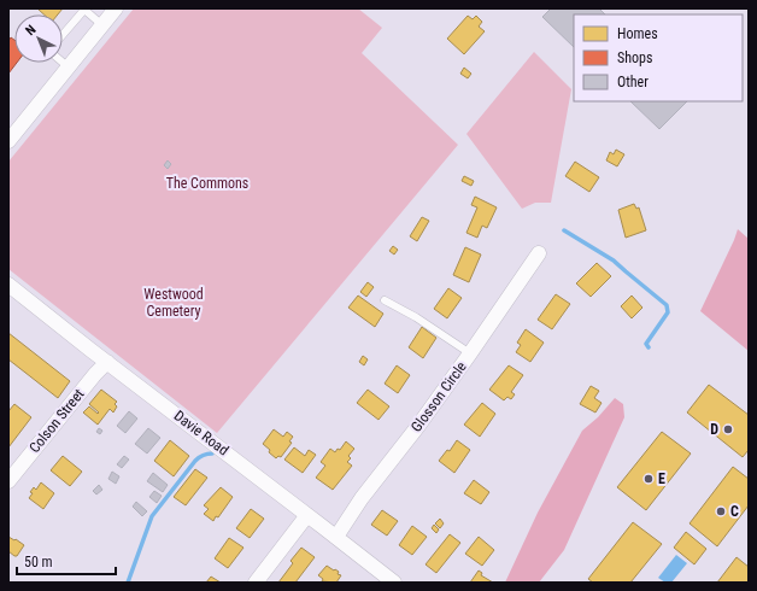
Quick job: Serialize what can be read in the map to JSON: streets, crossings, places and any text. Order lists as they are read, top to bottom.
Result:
{
  "streets": {
    "street": ["Glosson Circle", "Colson Street", "Davie Road"]
  },
  "crossings": [
    ["Glosson Circle", "Davie Road"],
    ["Colson Street", "Davie Road"]
  ],
  "parks": ["The Commons", "Westwood Cemetery"],
  "places": ["D", "E", "C"],
  "legend": ["Homes", "Shops", "Other"],
  "scale_bar": "50 m",
  "north": "top left"
}
